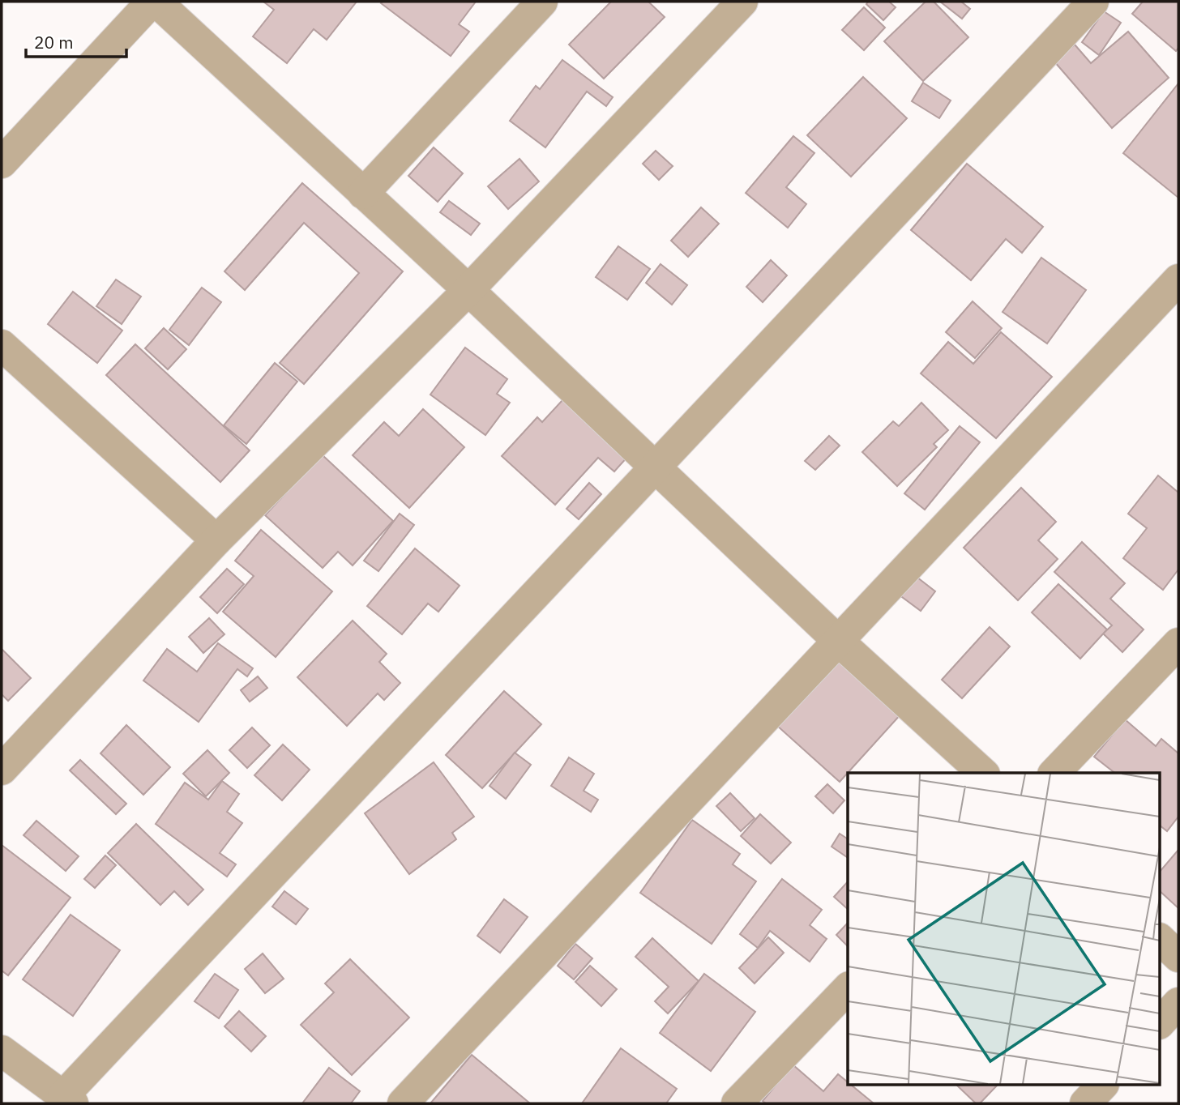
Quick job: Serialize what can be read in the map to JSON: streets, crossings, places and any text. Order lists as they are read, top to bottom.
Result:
{
  "scale_bar": "20 m"
}
